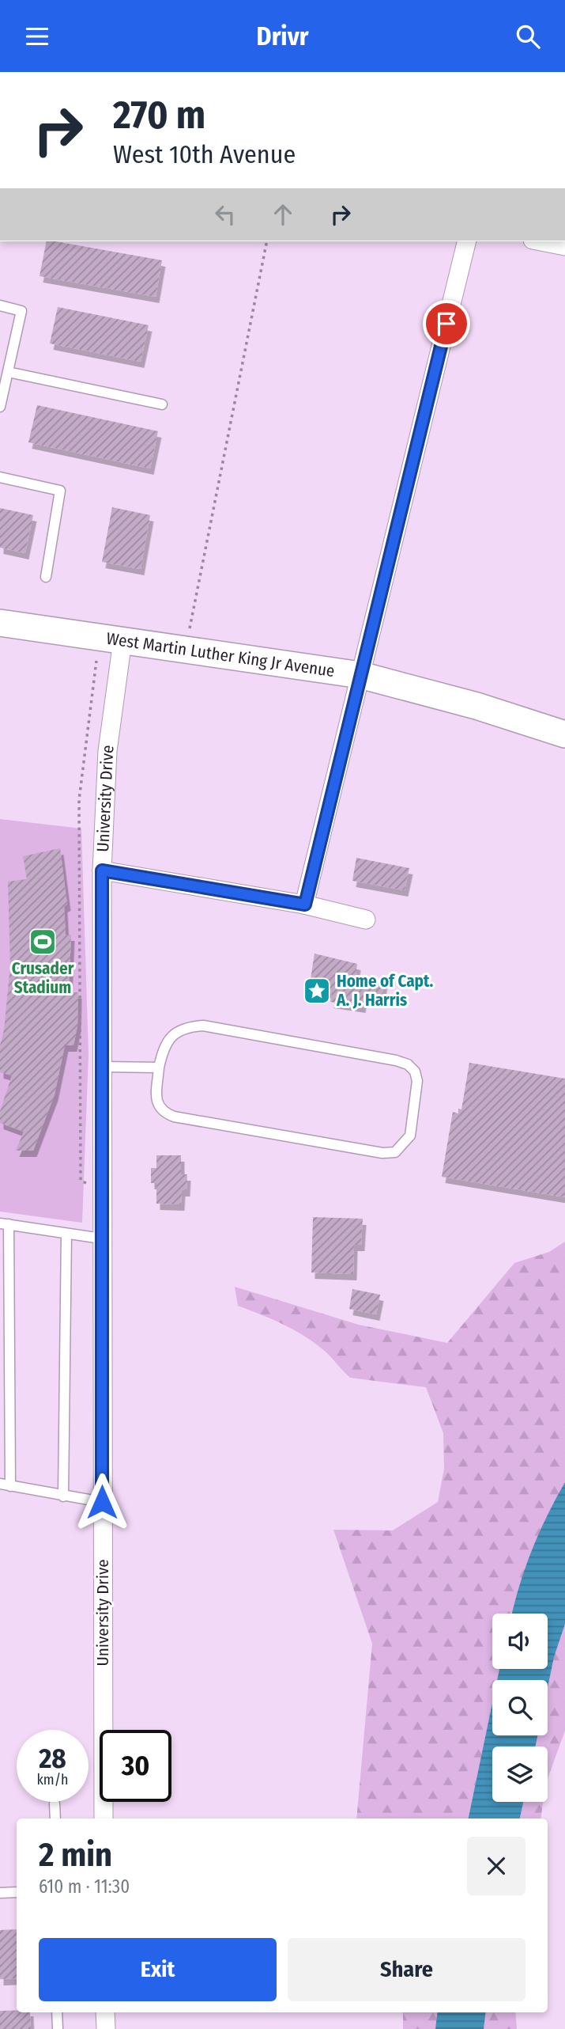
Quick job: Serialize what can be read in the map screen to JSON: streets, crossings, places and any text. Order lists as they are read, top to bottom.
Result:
{
  "streets": {
    "street": ["West Martin Luther King Jr Avenue", "University Drive"]
  },
  "crossings": [
    ["West Martin Luther King Jr Avenue", "University Drive"]
  ],
  "places": {
    "sports": ["Crusader Stadium"],
    "place": ["Home of Capt. A. J. Harris"]
  },
  "page": {
    "header": "Drivr",
    "turn": ["270 m", "West 10th Avenue"],
    "speed": "28 km/h",
    "limit": "30",
    "heading": ["2 min", "610 m · 11:30"],
    "buttons": ["Exit", "Share"]
  }
}
